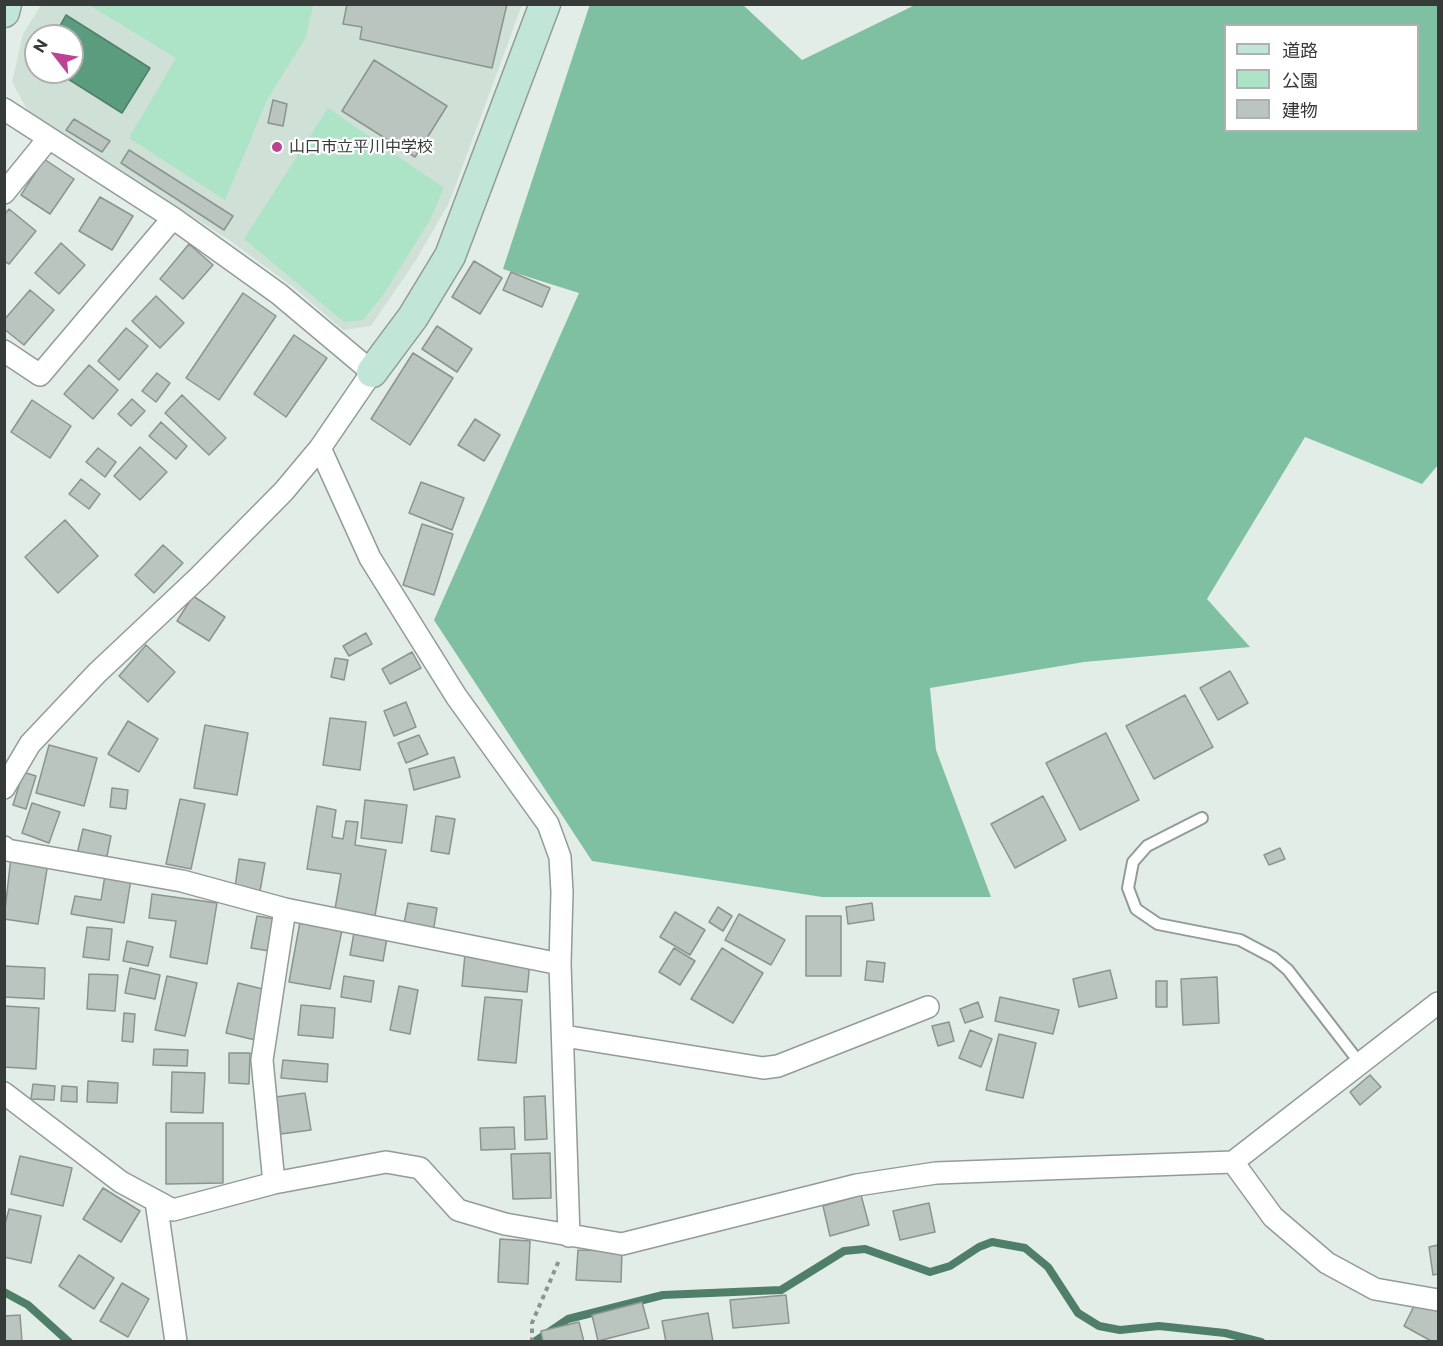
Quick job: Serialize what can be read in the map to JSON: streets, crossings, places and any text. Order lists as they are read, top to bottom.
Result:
{
  "places": ["山口市立平川中学校"],
  "legend": ["道路", "公園", "建物"],
  "north": "top left"
}
